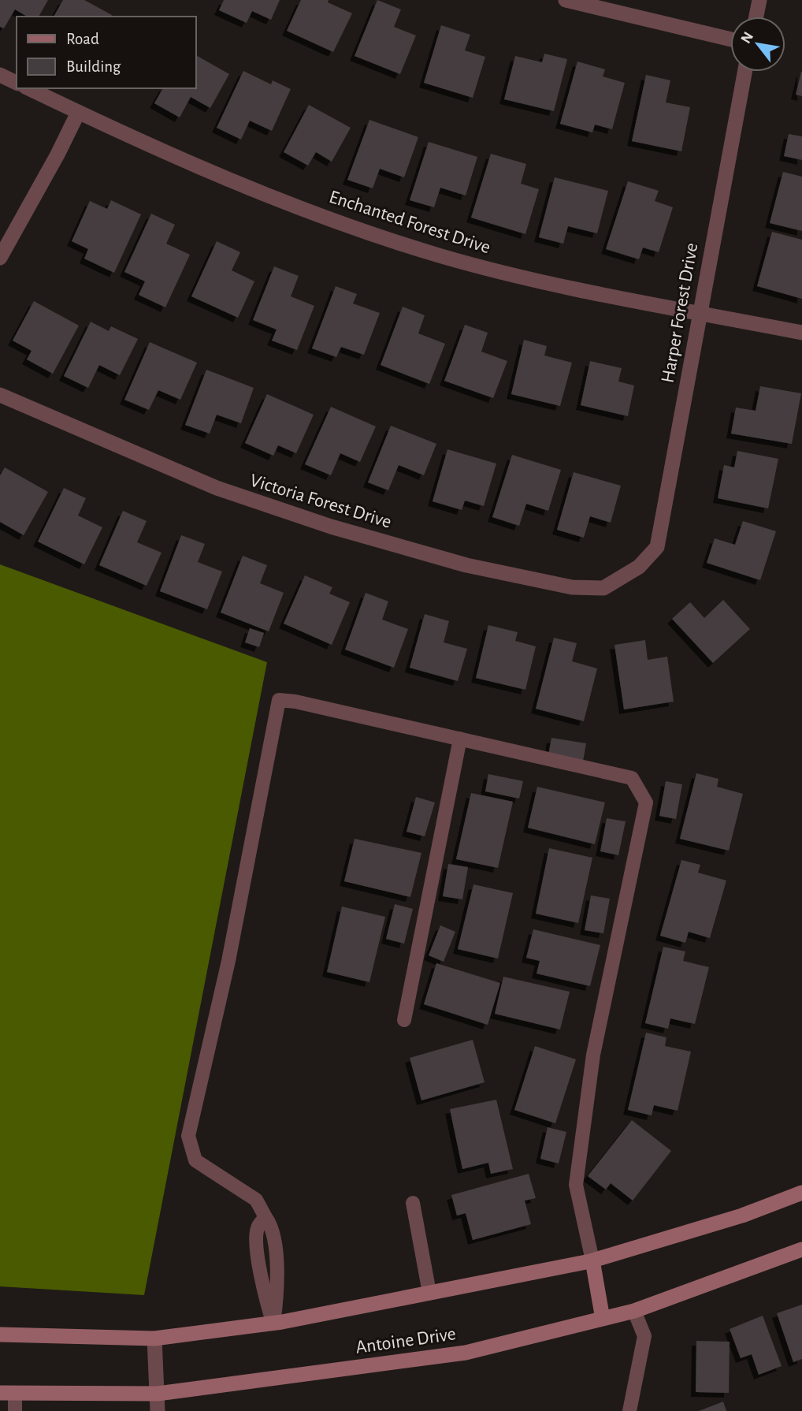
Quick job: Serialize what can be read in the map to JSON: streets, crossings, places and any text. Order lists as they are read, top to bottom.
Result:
{
  "streets": {
    "main road": ["Antoine Drive"],
    "street": ["Enchanted Forest Drive", "Harper Forest Drive", "Victoria Forest Drive"]
  },
  "crossings": [
    ["Enchanted Forest Drive", "Harper Forest Drive"],
    ["Harper Forest Drive", "Victoria Forest Drive"]
  ],
  "legend": ["Road", "Building"],
  "north": "top left"
}
